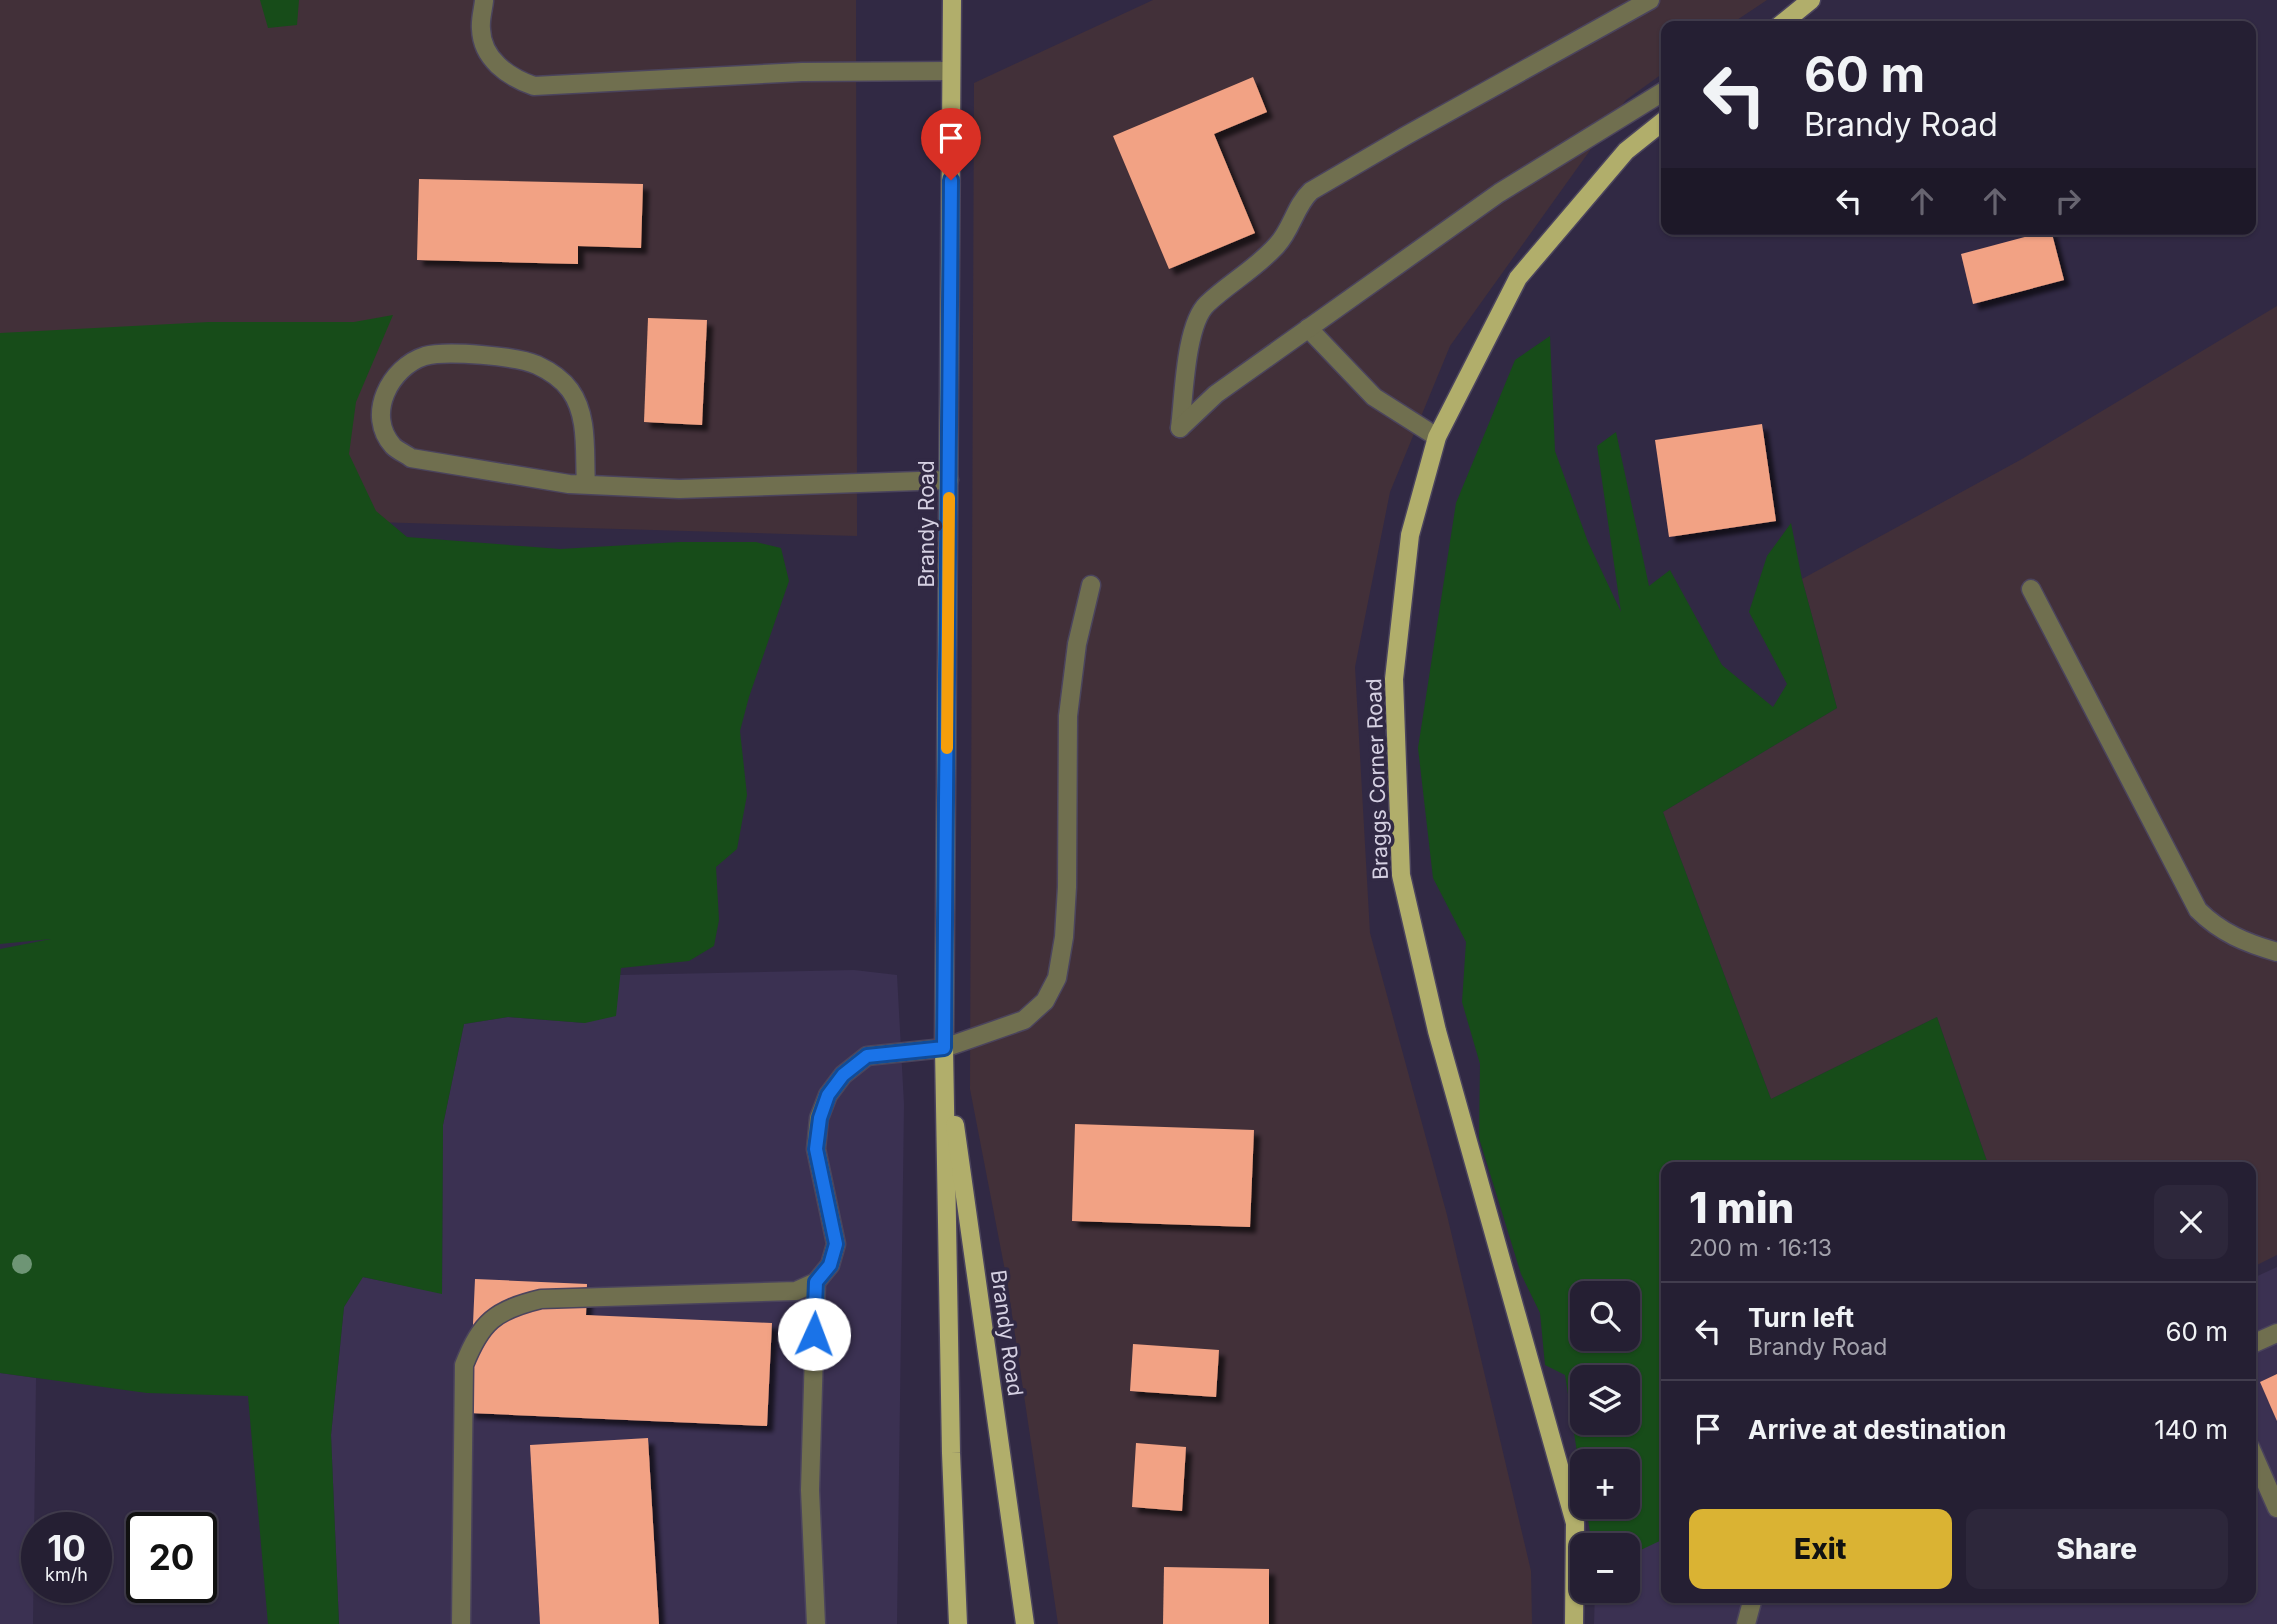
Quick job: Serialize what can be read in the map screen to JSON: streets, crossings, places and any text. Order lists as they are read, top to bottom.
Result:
{
  "streets": {
    "main road": ["Brandy Road", "Braggs Corner Road"]
  },
  "page": {
    "turn": ["60 m", "Brandy Road"],
    "heading": ["1 min", "200 m · 16:13"],
    "map_buttons": ["+", "−"],
    "list": [
      {
        "name": "Turn left",
        "note": "Brandy Road",
        "value": "60 m"
      },
      {
        "name": "Arrive at destination",
        "value": "140 m"
      }
    ],
    "buttons": ["Exit", "Share"],
    "speed": "10 km/h",
    "limit": "20"
  }
}
